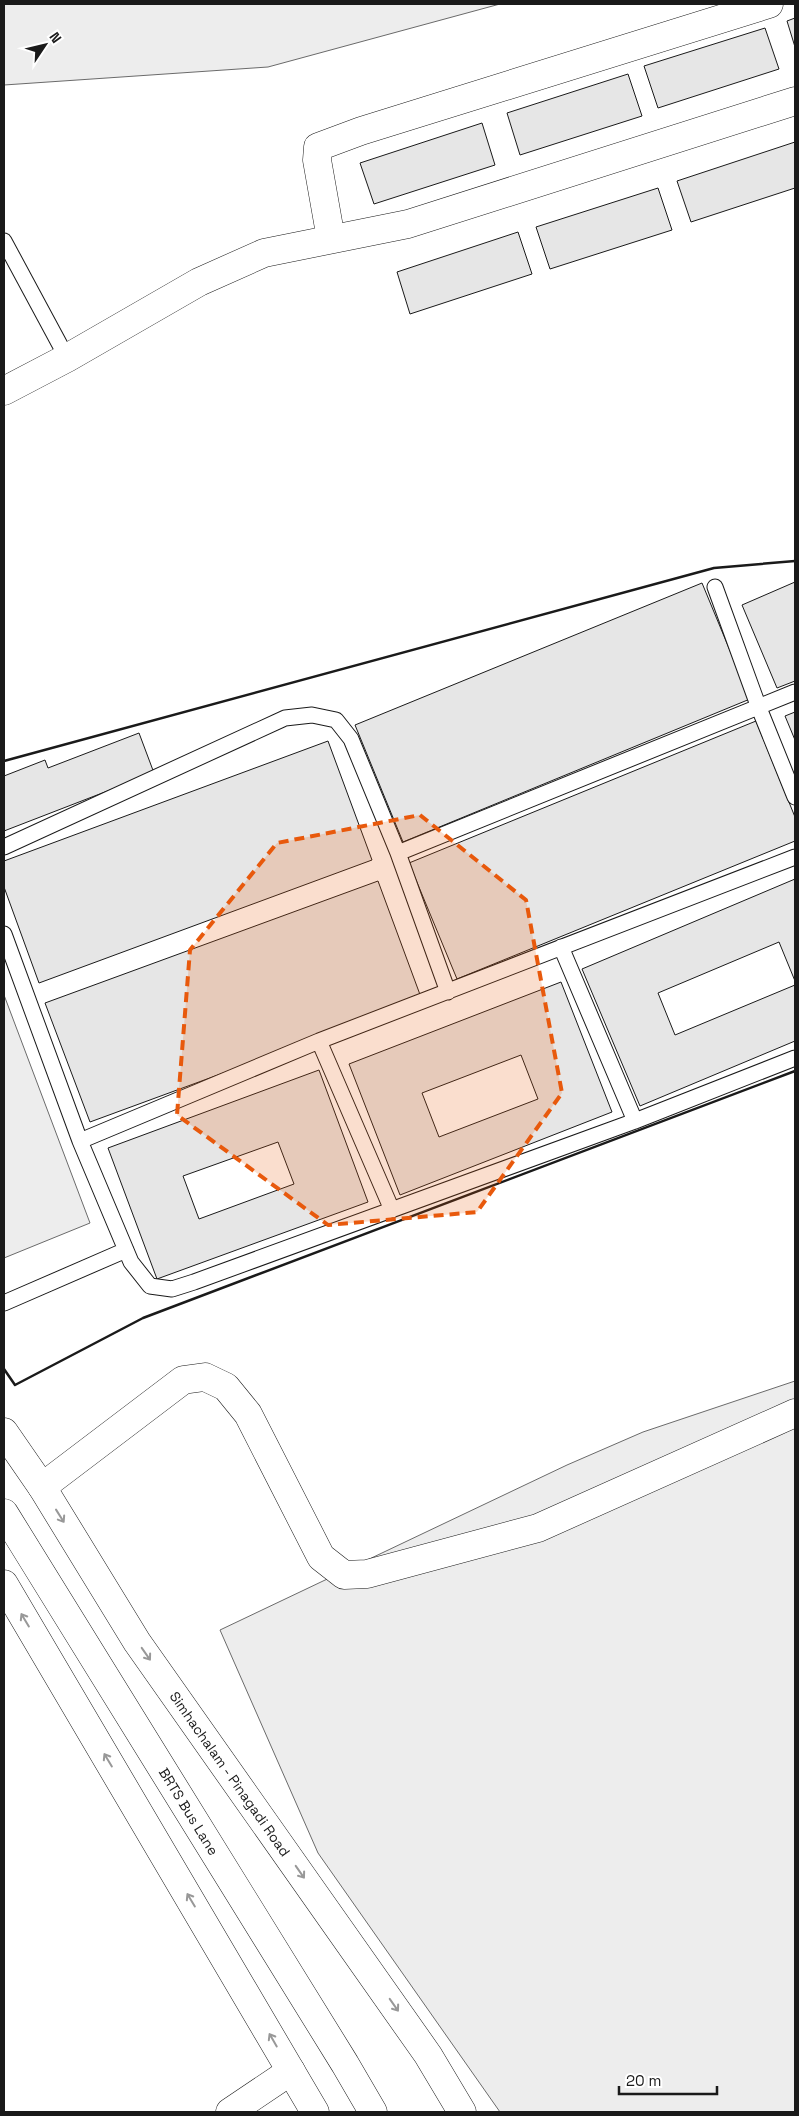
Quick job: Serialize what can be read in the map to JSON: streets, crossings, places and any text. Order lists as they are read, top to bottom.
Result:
{
  "streets": {
    "street": ["Simhachalam - Pinagadi Road", "BRTS Bus Lane"]
  },
  "scale_bar": "20 m",
  "north": "top right"
}
